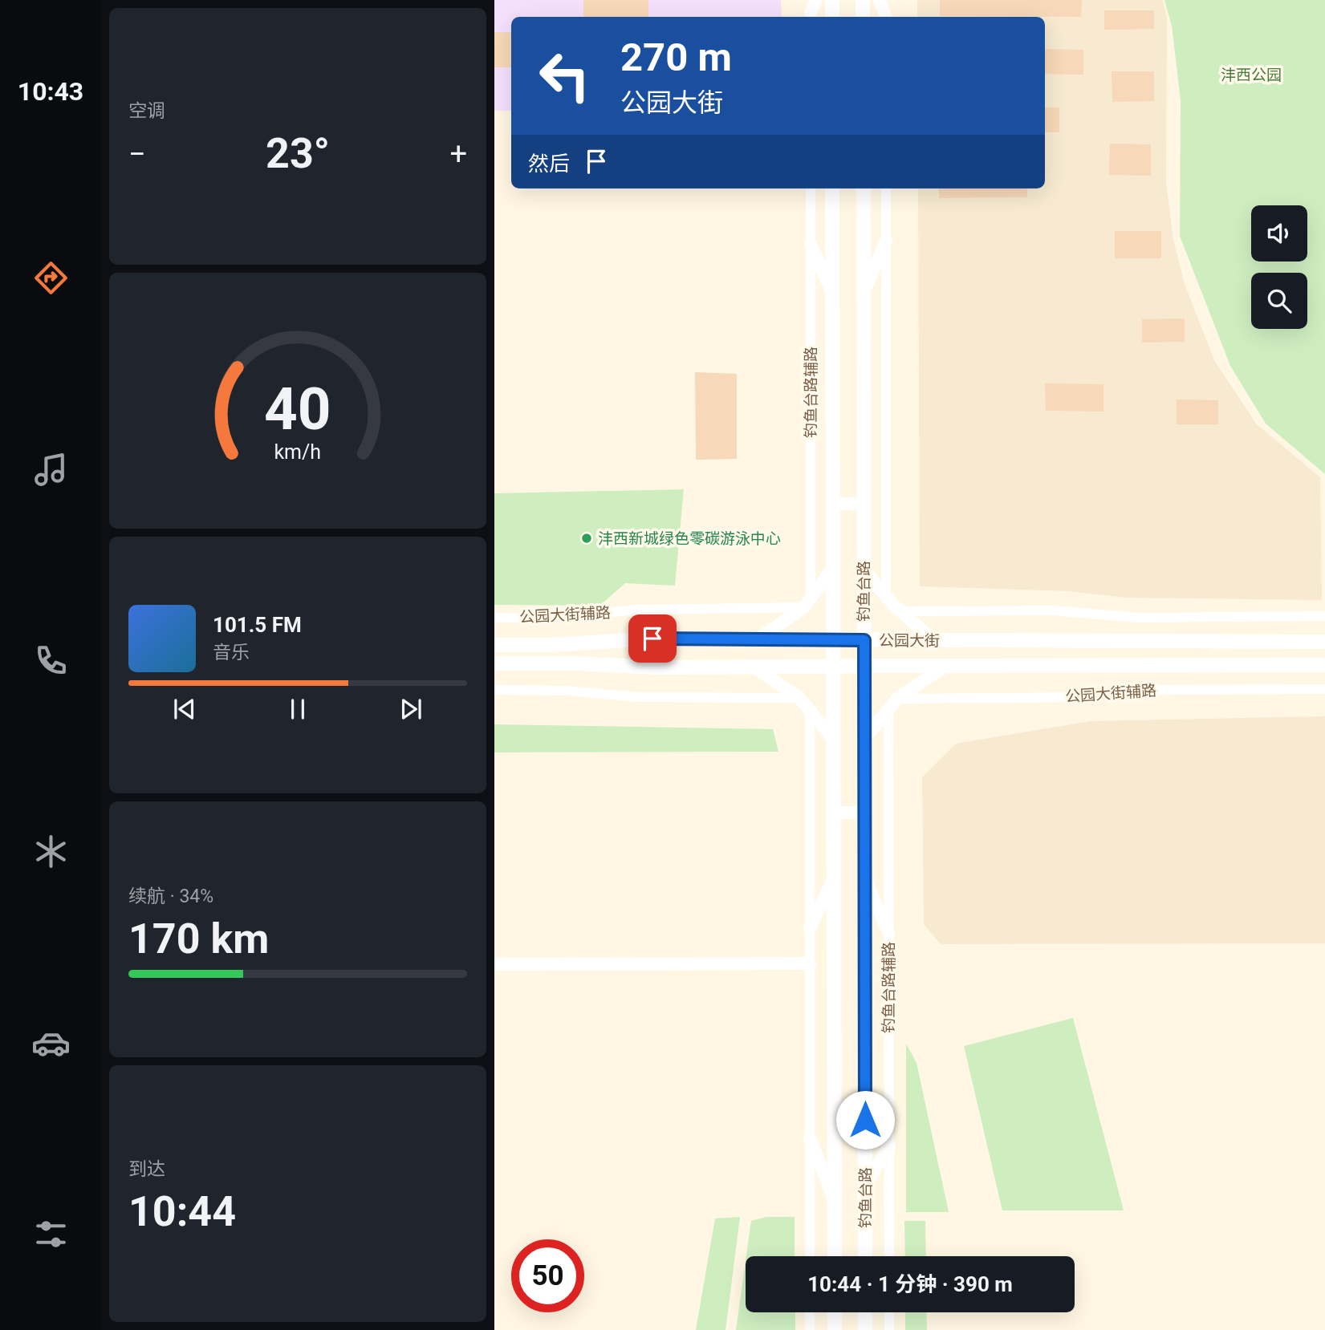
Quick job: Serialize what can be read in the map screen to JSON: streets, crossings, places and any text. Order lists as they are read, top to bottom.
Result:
{
  "streets": {
    "main road": ["钓鱼台路", "公园大街"],
    "street": ["钓鱼台路辅路", "公园大街辅路"]
  },
  "crossings": [
    ["钓鱼台路辅路", "公园大街辅路"],
    ["钓鱼台路", "公园大街"]
  ],
  "parks": ["沣西公园"],
  "places": ["沣西新城绿色零碳游泳中心"],
  "page": {
    "tabs": "10:43",
    "tile": [
      "空调",
      ["续航 · 34%", "170 km"],
      ["到达", "10:44"]
    ],
    "turn": ["270 m", "公园大街"],
    "heat": ["−", "23°", "+"],
    "then": "然后",
    "song": ["101.5 FM", "音乐"],
    "limit": "50",
    "trip": "10:44 · 1 分钟 · 390 m",
    "gauge": ["40", "km/h"]
  }
}
